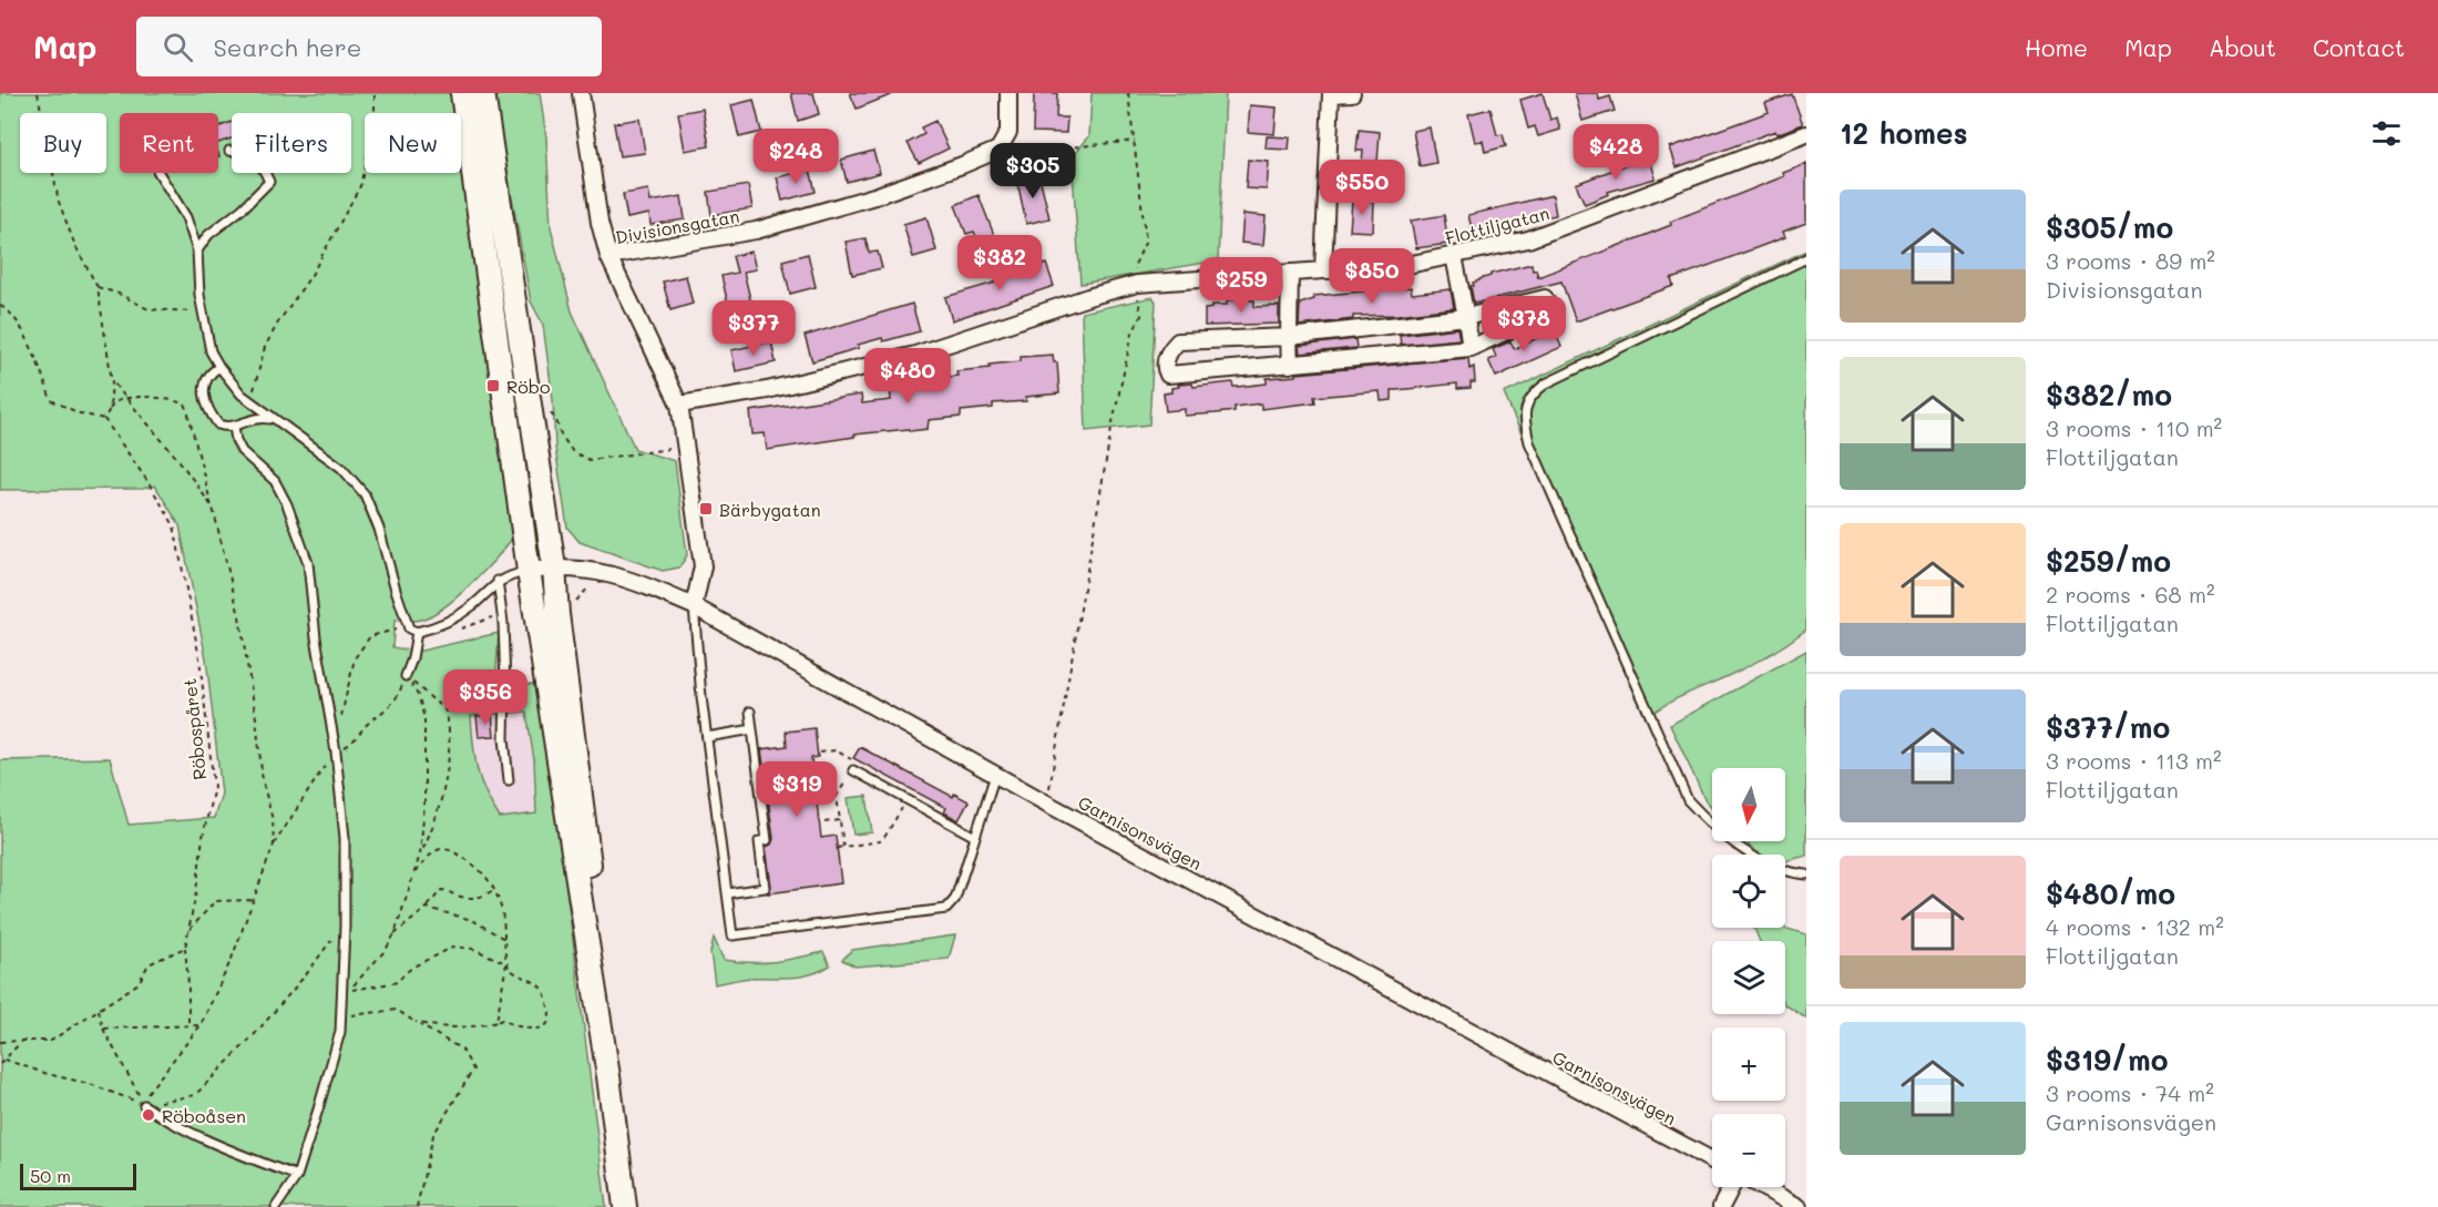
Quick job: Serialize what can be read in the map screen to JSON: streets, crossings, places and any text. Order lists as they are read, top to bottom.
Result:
{
  "streets": {
    "street": ["Flottiljgatan", "Divisionsgatan", "Garnisonsvägen"],
    "path": ["Röbospåret"]
  },
  "places": {
    "transit": ["Röbo", "Bärbygatan"],
    "other": ["Röboåsen"]
  },
  "scale_bar": "50 m",
  "north": "bottom",
  "page": {
    "header": "Map",
    "search": "Search here",
    "nav": [
      "Home",
      "Map",
      "About",
      "Contact"
    ],
    "heading": "12 homes",
    "chip": [
      "Buy",
      "Rent",
      "Filters",
      "New"
    ],
    "price": [
      "$428",
      "$248",
      "$305",
      "$550",
      "$382",
      "$850",
      "$259",
      "$378",
      "$377",
      "$480",
      "$356",
      "$319"
    ],
    "list": [
      {
        "name": "$305/mo",
        "note": "3 rooms · 89 m² · Divisionsgatan"
      },
      {
        "name": "$382/mo",
        "note": "3 rooms · 110 m² · Flottiljgatan"
      },
      {
        "name": "$259/mo",
        "note": "2 rooms · 68 m² · Flottiljgatan"
      },
      {
        "name": "$377/mo",
        "note": "3 rooms · 113 m² · Flottiljgatan"
      },
      {
        "name": "$480/mo",
        "note": "4 rooms · 132 m² · Flottiljgatan"
      },
      {
        "name": "$319/mo",
        "note": "3 rooms · 74 m² · Garnisonsvägen"
      }
    ],
    "map_buttons": ["+", "−"],
    "scale": "50 m"
  }
}
